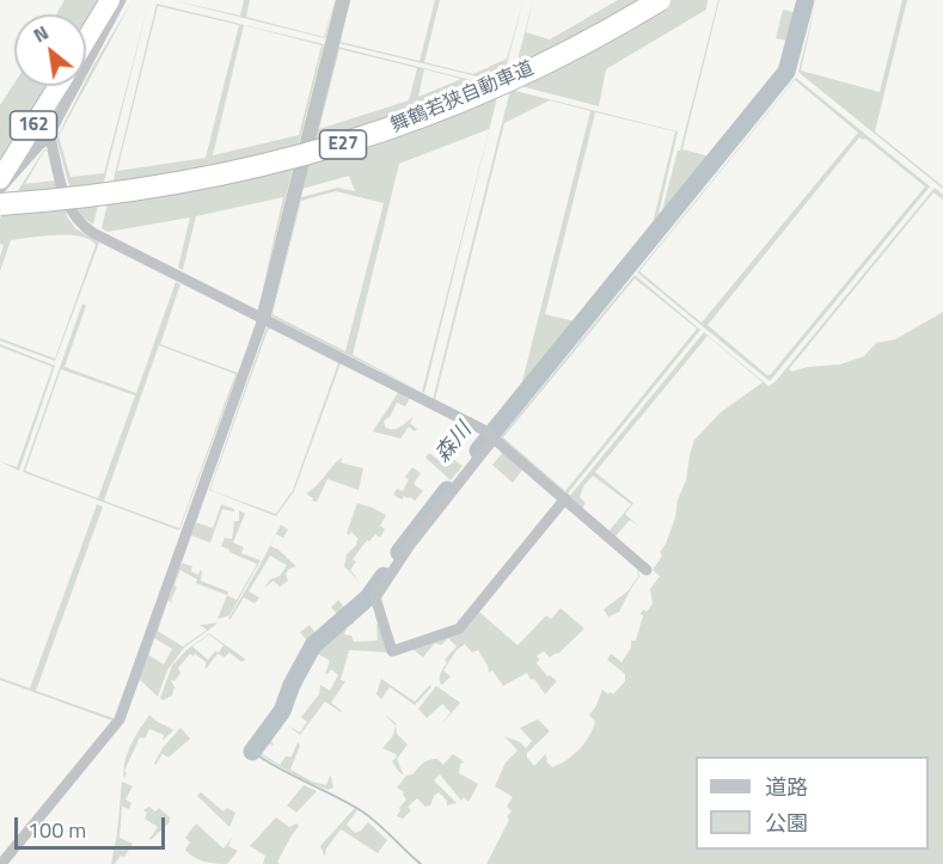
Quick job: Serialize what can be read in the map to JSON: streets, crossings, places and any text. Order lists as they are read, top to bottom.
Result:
{
  "streets": {
    "highway": ["舞鶴若狭自動車道", "162", "E27"]
  },
  "water": ["森川"],
  "legend": ["道路", "公園"],
  "scale_bar": "100 m",
  "north": "top left"
}
